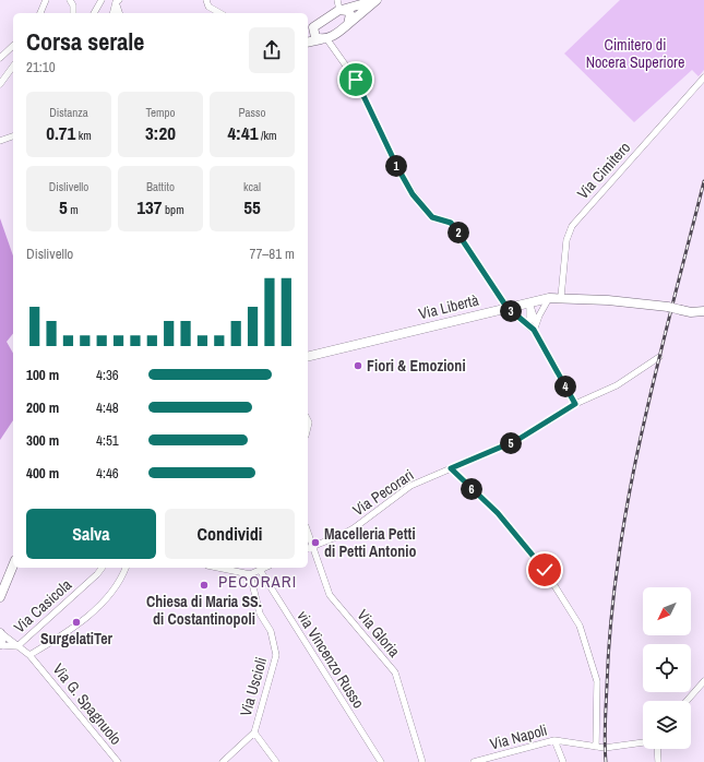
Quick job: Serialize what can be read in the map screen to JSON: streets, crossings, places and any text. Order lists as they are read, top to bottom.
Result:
{
  "streets": {
    "main road": ["Via Libertà"],
    "street": [
      "Via Cimitero",
      "Via Pecorari",
      "Via Casicola",
      "Via Gloria",
      "via Vincenzo Russo",
      "Via Uscioli",
      "Via G. Spagnuolo",
      "Via Napoli"
    ]
  },
  "crossings": [
    ["Via Cimitero", "Via Libertà"],
    ["Via Pecorari", "Via Gloria"],
    ["Via Casicola", "Via G. Spagnuolo"]
  ],
  "districts": ["PECORARI"],
  "parks": ["Cimitero di Nocera Superiore"],
  "places": [
    "Fiori & Emozioni",
    "Macelleria Petti di Petti Antonio",
    "Chiesa di Maria SS. di Costantinopoli",
    "SurgelatiTer"
  ],
  "north": "bottom left",
  "page": {
    "heading": ["Corsa serale", "21:10"],
    "stats": [
      ["Distanza", "0.71 km"],
      ["Tempo", "3:20"],
      ["Passo", "4:41 /km"],
      ["Dislivello", "5 m"],
      ["Battito", "137 bpm"],
      ["kcal", "55"]
    ],
    "pins": [
      "1",
      "2",
      "3",
      "4",
      "5",
      "6"
    ],
    "chart": ["Dislivello", "77–81 m"],
    "list": [
      {
        "name": "100 m",
        "note": "4:36"
      },
      {
        "name": "200 m",
        "note": "4:48"
      },
      {
        "name": "300 m",
        "note": "4:51"
      },
      {
        "name": "400 m",
        "note": "4:46"
      }
    ],
    "buttons": ["Salva", "Condividi"]
  }
}
